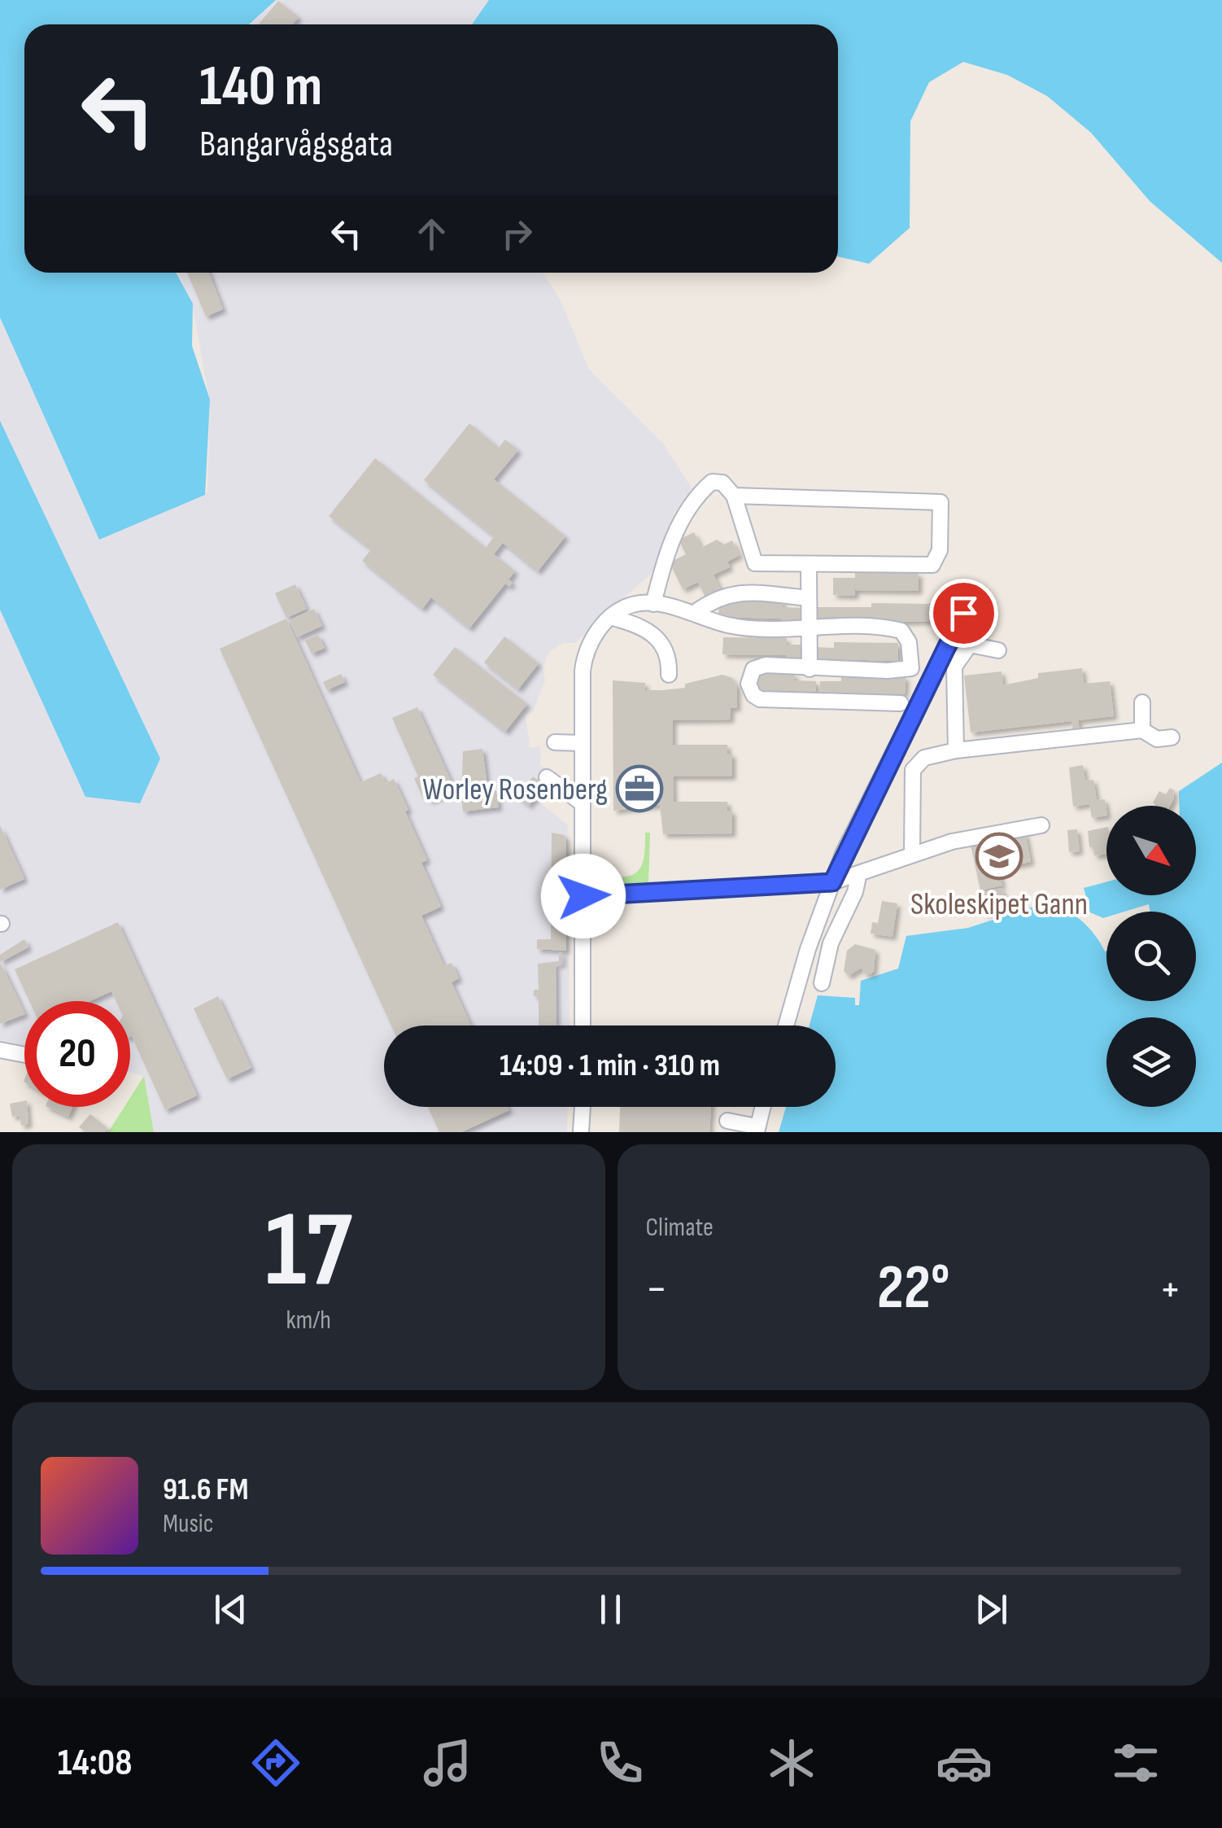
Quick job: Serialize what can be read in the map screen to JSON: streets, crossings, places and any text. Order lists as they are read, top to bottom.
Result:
{
  "places": {
    "office": ["Worley Rosenberg"],
    "school or university": ["Skoleskipet Gann"]
  },
  "north": "bottom right",
  "page": {
    "turn": ["140 m", "Bangarvågsgata"],
    "limit": "20",
    "trip": "14:09 · 1 min · 310 m",
    "tile": [
      ["17", "km/h"],
      "Climate"
    ],
    "heat": ["−", "22°", "+"],
    "song": ["91.6 FM", "Music"],
    "tabs": "14:08"
  }
}
